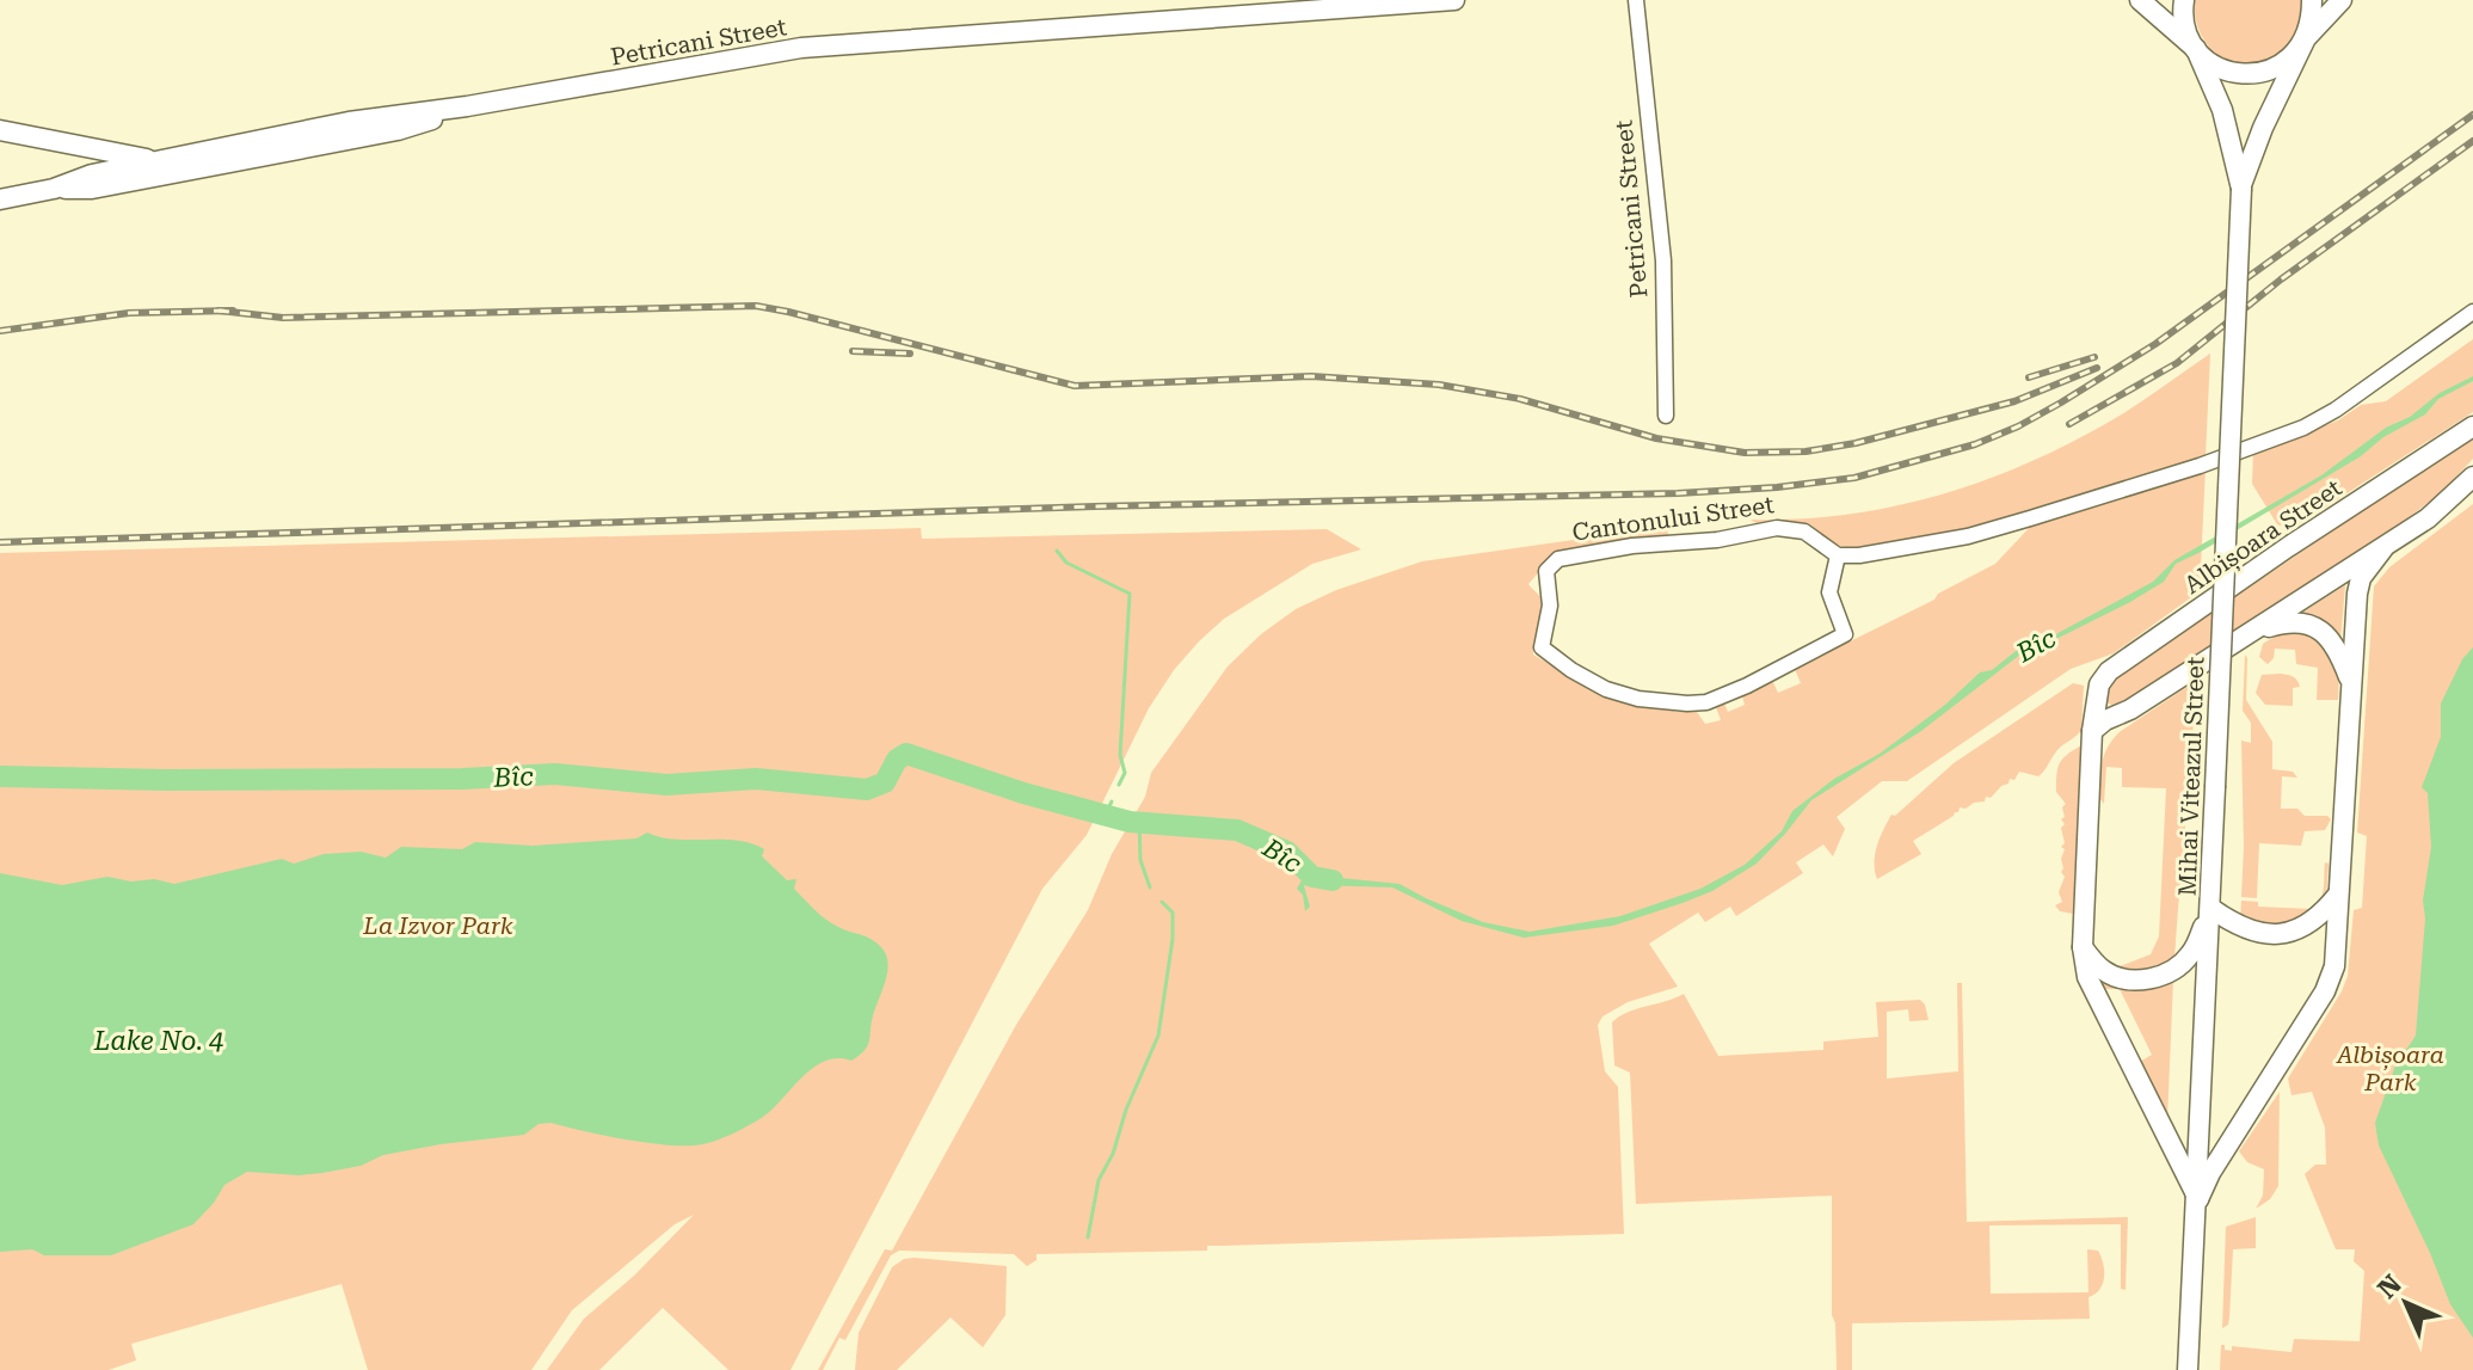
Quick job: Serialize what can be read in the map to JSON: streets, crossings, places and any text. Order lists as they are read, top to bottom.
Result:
{
  "streets": {
    "main road": ["Petricani Street", "Albișoara Street", "Mihai Viteazul Street"],
    "street": ["Cantonului Street"]
  },
  "water": ["Bîc", "Lake No. 4"],
  "parks": ["La Izvor Park", "Albișoara Park"],
  "north": "top left"
}
